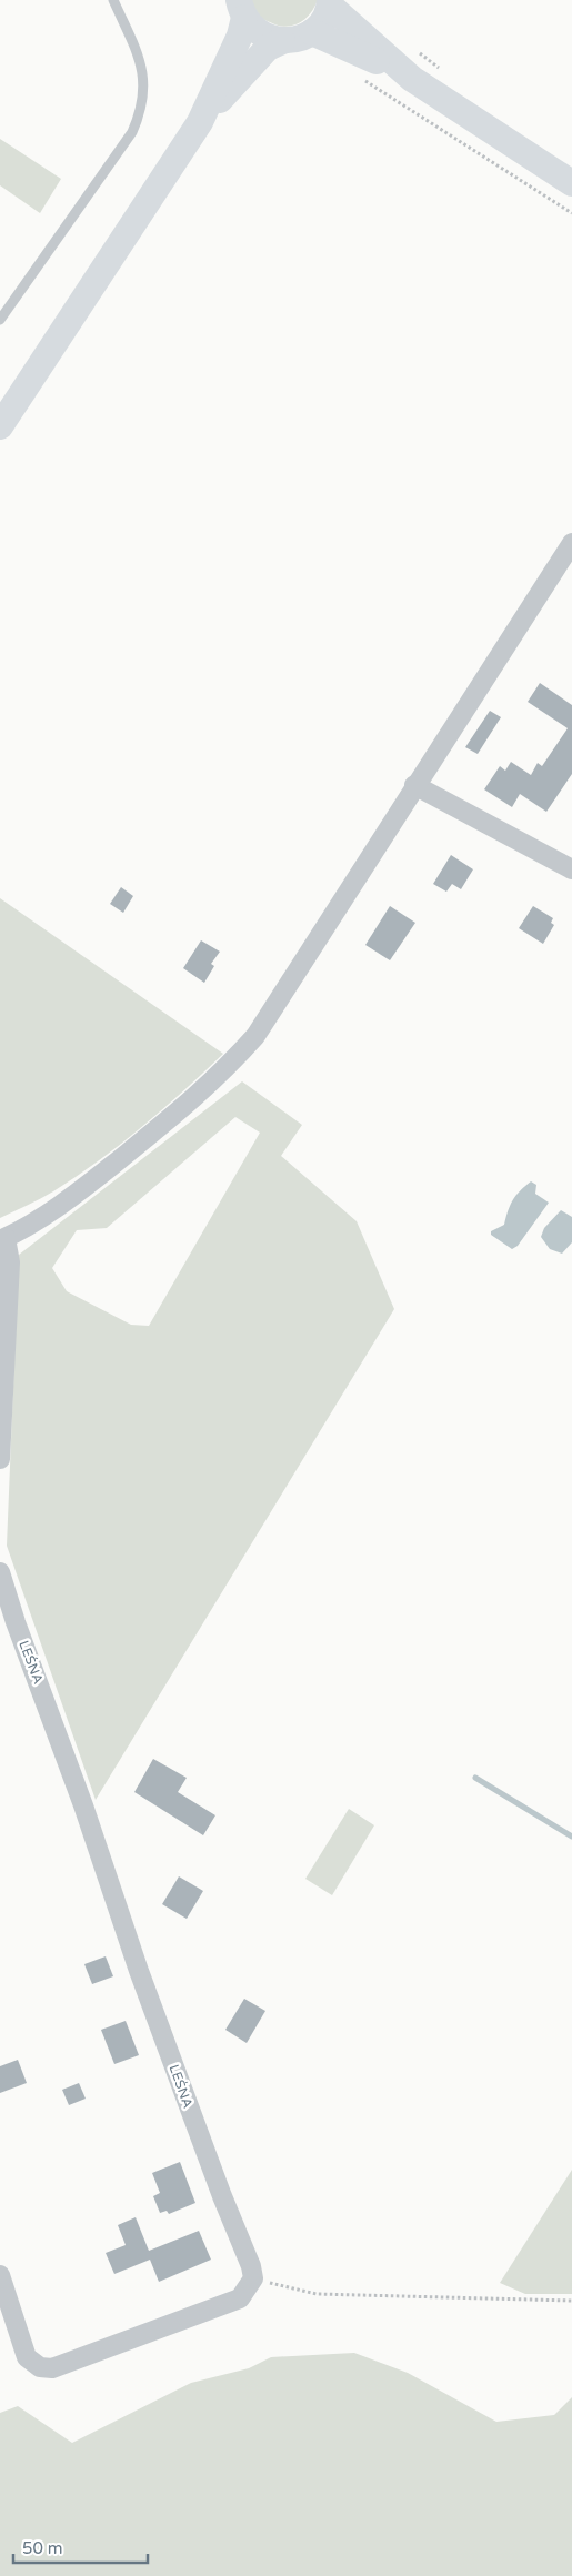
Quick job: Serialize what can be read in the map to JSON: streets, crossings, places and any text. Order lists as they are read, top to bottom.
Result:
{
  "streets": {
    "street": ["LEŚNA"]
  },
  "scale_bar": "50 m"
}
